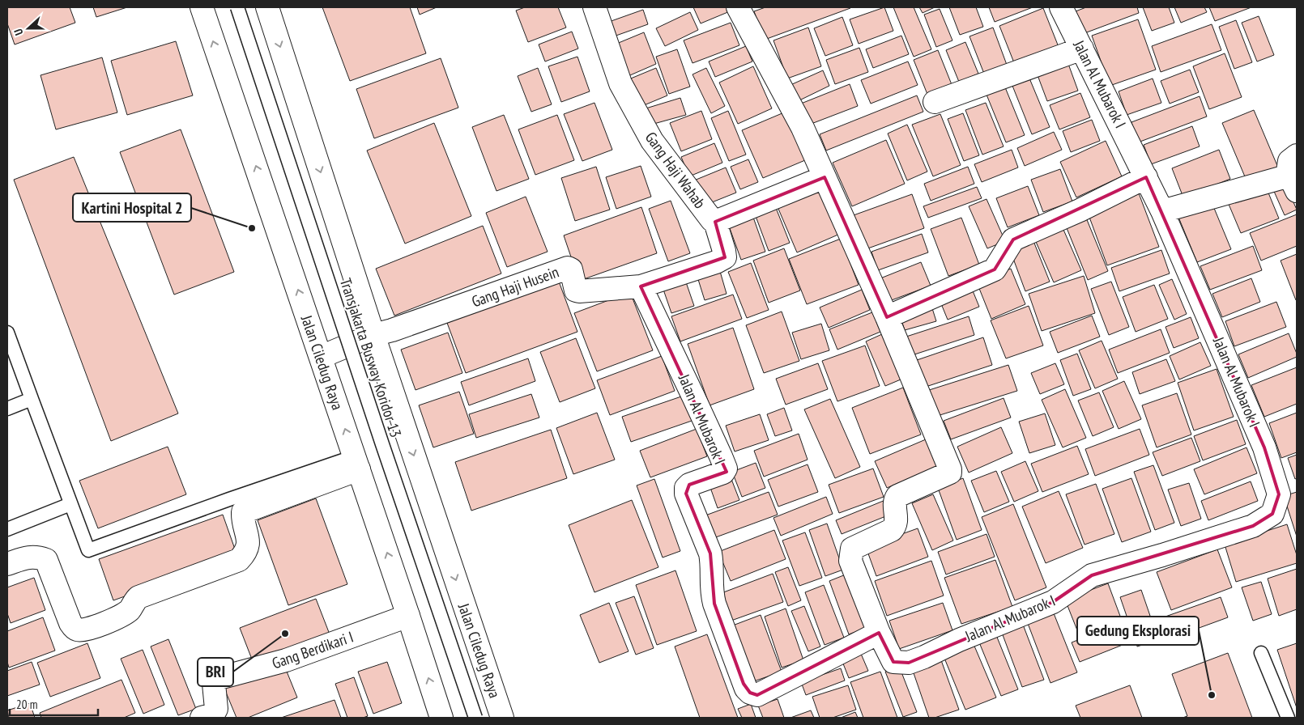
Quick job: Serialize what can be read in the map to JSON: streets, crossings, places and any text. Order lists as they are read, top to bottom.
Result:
{
  "streets": {
    "street": [
      "Jalan Al Mubarok I",
      "Gang Haji Wahab",
      "Gang Haji Husein",
      "Jalan Ciledug Raya",
      "Gang Berdikari I"
    ],
    "lane": ["Transjakarta Busway Koridor 13"]
  },
  "crossings": [
    ["Jalan Al Mubarok I", "Gang Haji Husein"],
    ["Gang Haji Wahab", "Gang Haji Husein"],
    ["Gang Haji Husein", "Jalan Ciledug Raya"],
    ["Jalan Ciledug Raya", "Gang Berdikari I"]
  ],
  "places": ["Kartini Hospital 2", "BRI", "Gedung Eksplorasi"],
  "scale_bar": "20 m",
  "north": "left"
}
